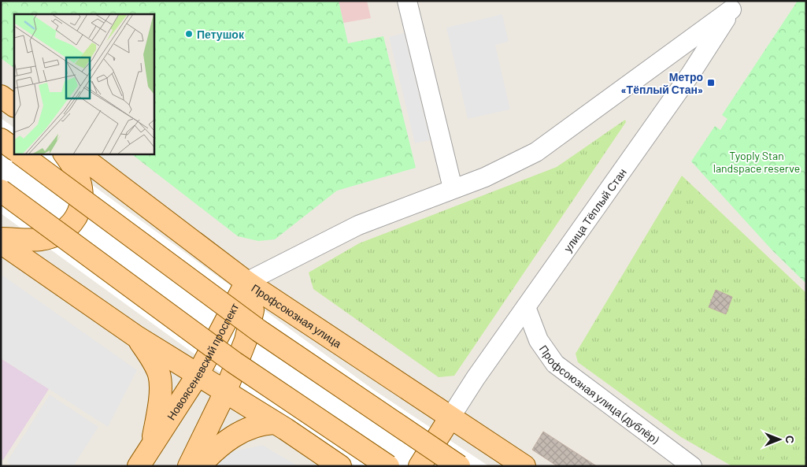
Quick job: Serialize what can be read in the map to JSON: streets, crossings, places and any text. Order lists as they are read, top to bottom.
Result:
{
  "streets": {
    "main road": ["Профсоюзная улица", "Новоясеневский проспект"],
    "street": ["улица Тёплый Стан", "Профсоюзная улица (дублёр)"]
  },
  "crossings": [
    ["улица Тёплый Стан", "Профсоюзная улица"],
    ["улица Тёплый Стан", "Профсоюзная улица (дублёр)"],
    ["Профсоюзная улица", "Новоясеневский проспект"]
  ],
  "parks": ["Tyoply Stan landspace reserve"],
  "places": {
    "other": ["Петушок"],
    "transit": ["Метро «Тёплый Стан»"]
  },
  "north": "right"
}
